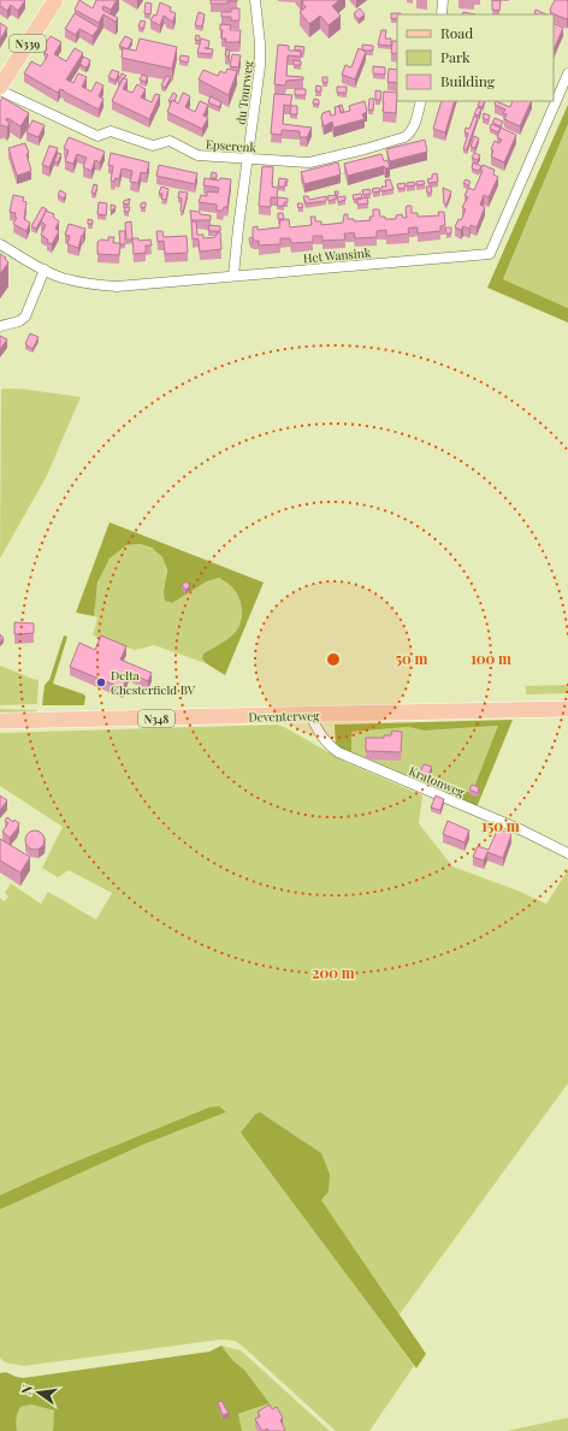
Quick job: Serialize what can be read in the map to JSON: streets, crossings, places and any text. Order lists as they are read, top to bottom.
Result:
{
  "streets": {
    "main road": ["N339", "Deventerweg", "N348"],
    "street": [
      "du Tourweg",
      "Epserenk",
      "Het Wansink",
      "Kratonweg"
    ]
  },
  "crossings": [
    ["N339", "Epserenk"],
    ["du Tourweg", "Epserenk"],
    ["du Tourweg", "Het Wansink"],
    ["Deventerweg", "Kratonweg"]
  ],
  "places": ["Delta Chesterfield BV"],
  "legend": ["Road", "Park", "Building"],
  "north": "left",
  "rings": [
    "50 m",
    "100 m",
    "150 m",
    "200 m"
  ]
}
